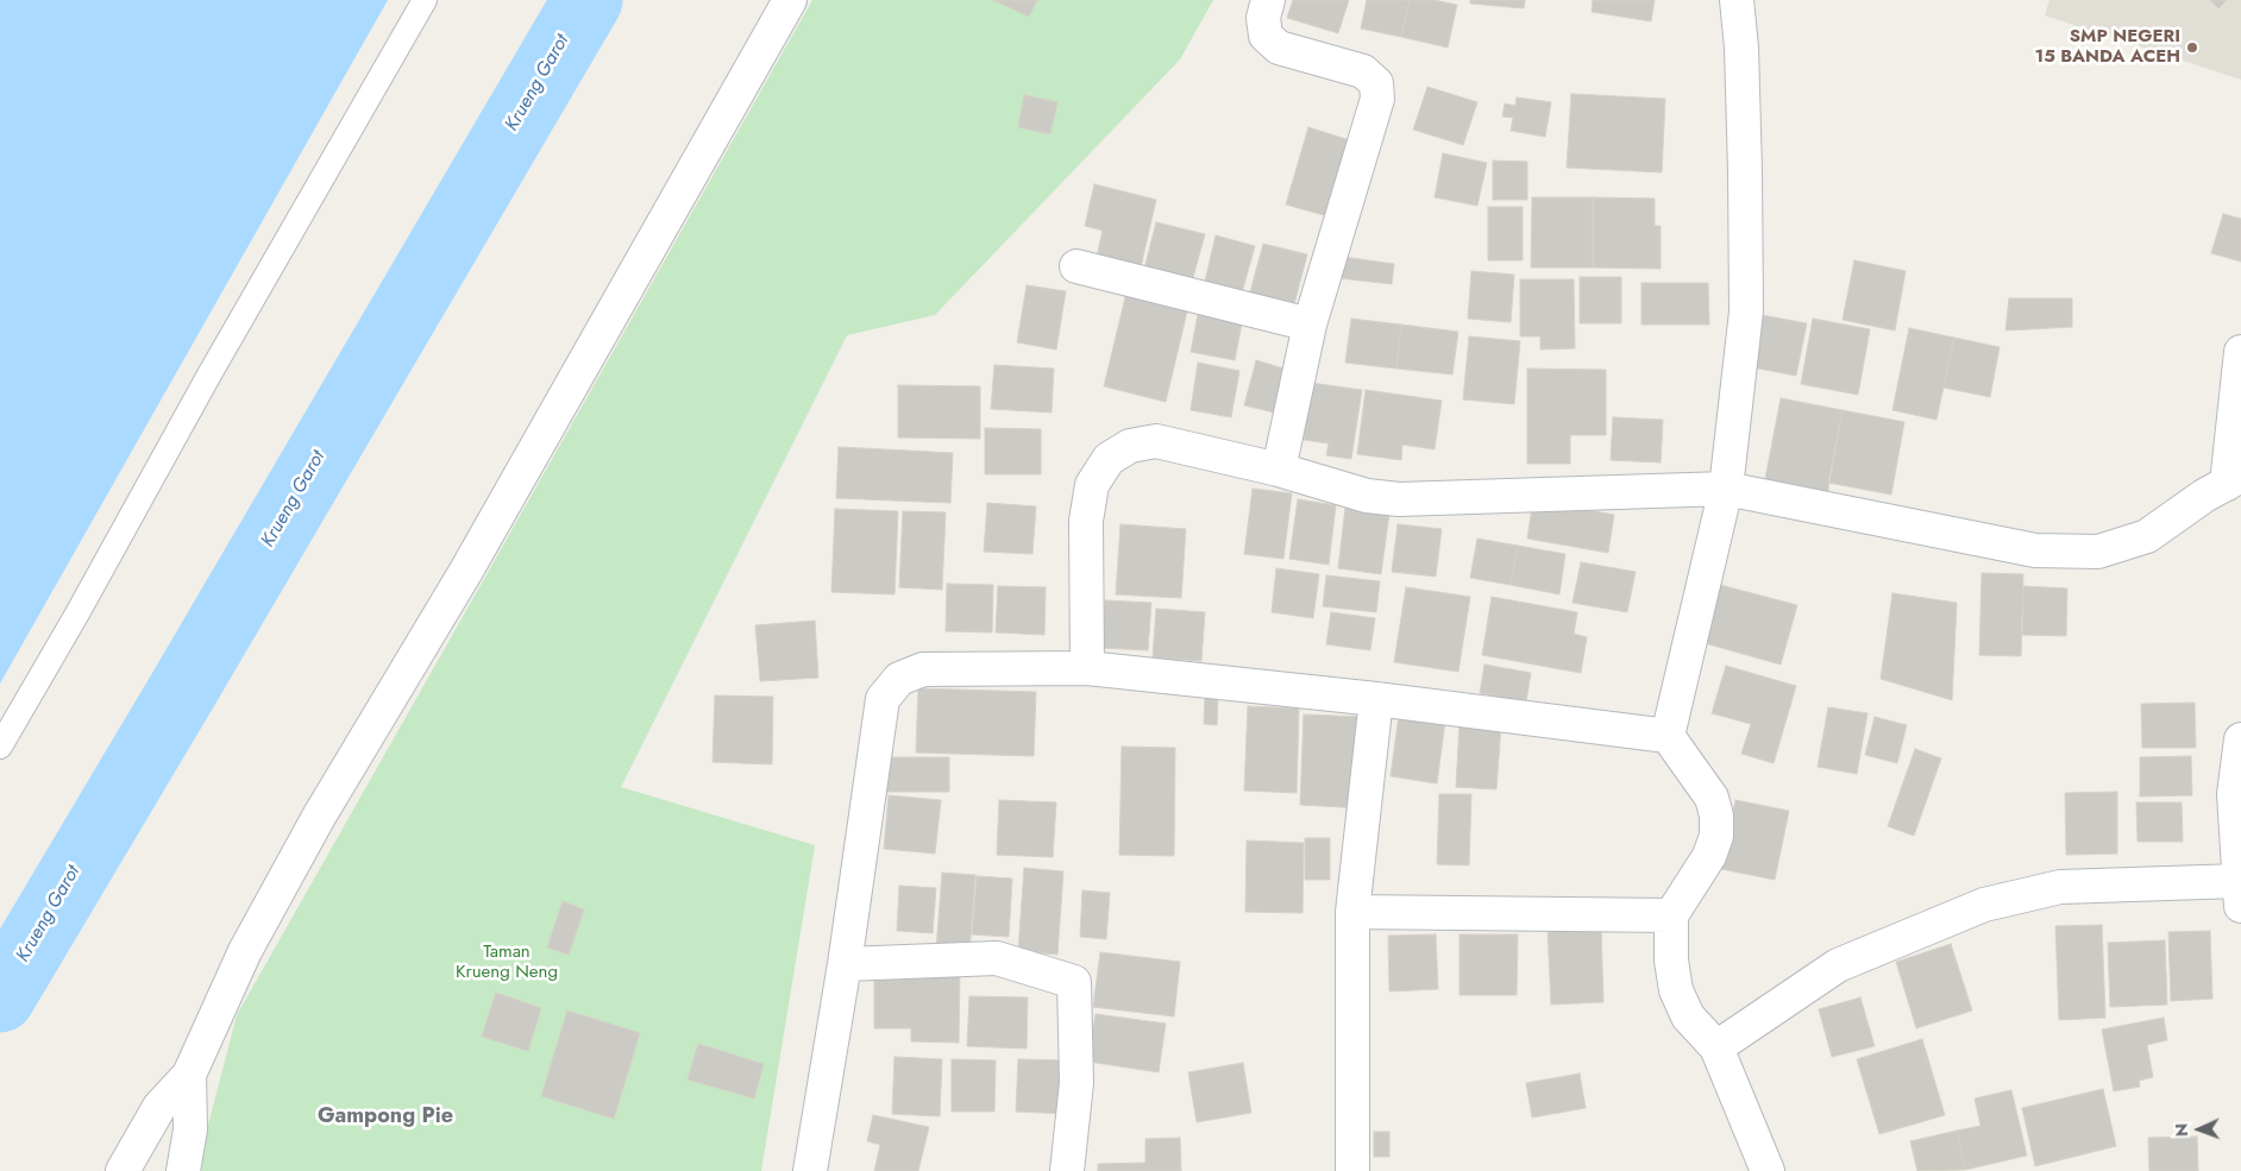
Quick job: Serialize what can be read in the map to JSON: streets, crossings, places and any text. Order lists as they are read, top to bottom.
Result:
{
  "districts": ["Gampong Pie"],
  "water": ["Krueng Garot"],
  "parks": ["Taman Krueng Neng"],
  "places": ["SMP NEGERI 15 BANDA ACEH"],
  "north": "left"
}
